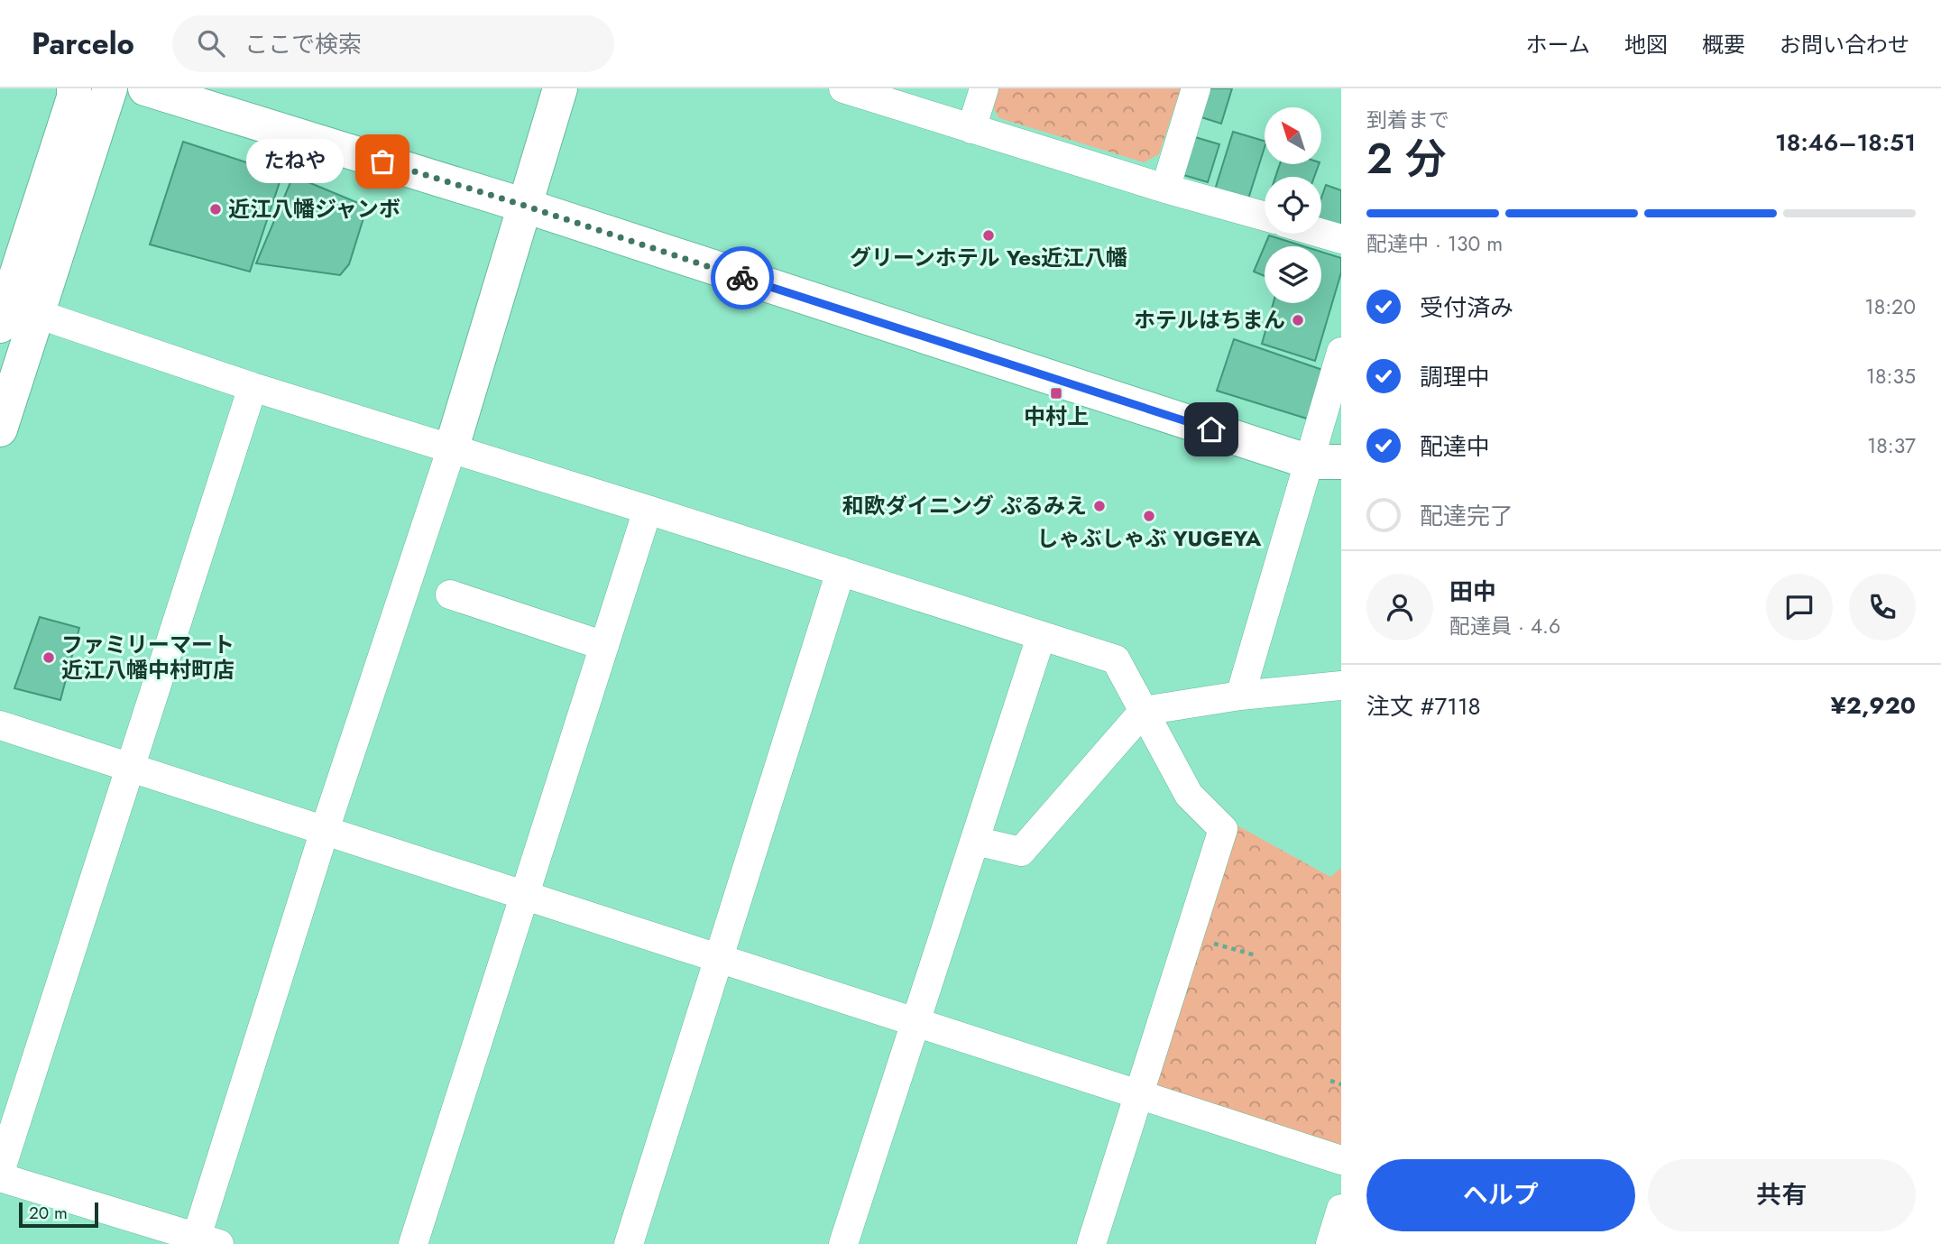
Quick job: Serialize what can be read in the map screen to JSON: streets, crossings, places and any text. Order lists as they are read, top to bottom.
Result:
{
  "places": {
    "other": [
      "たねや",
      "近江八幡ジャンボ",
      "グリーンホテル Yes近江八幡",
      "ホテルはちまん",
      "和欧ダイニング ぷるみえ",
      "しゃぶしゃぶ YUGEYA",
      "ファミリーマート 近江八幡中村町店"
    ],
    "transit": ["中村上"]
  },
  "scale_bar": "20 m",
  "north": "top left",
  "page": {
    "header": "Parcelo",
    "search": "ここで検索",
    "nav": [
      "ホーム",
      "地図",
      "概要",
      "お問い合わせ"
    ],
    "heading": ["2 分", "到着まで", "18:46–18:51"],
    "panel": [
      "田中",
      "配達員 · 4.6",
      "注文 #7118",
      "¥2,920"
    ],
    "bubble": "たねや",
    "bar": "配達中 · 130 m",
    "list": [
      ["受付済み", "18:20"],
      ["調理中", "18:35"],
      ["配達中", "18:37"],
      "配達完了"
    ],
    "buttons": ["ヘルプ", "共有"],
    "scale": "20 m"
  }
}
